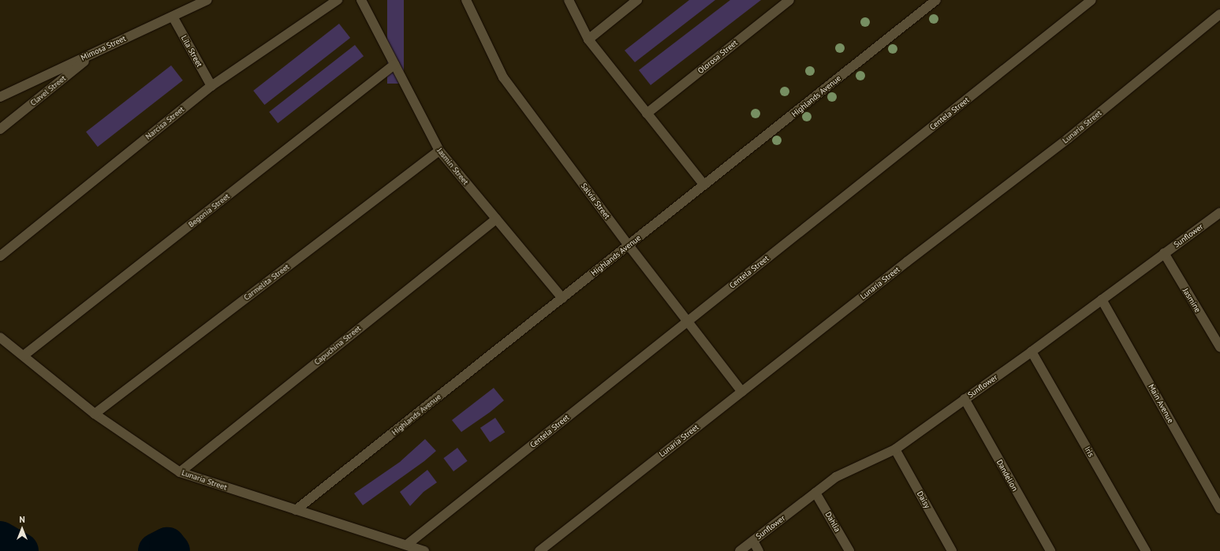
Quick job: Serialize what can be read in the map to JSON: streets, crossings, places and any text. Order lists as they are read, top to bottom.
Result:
{
  "streets": {
    "street": [
      "Mimosa Street",
      "Lila Street",
      "Olorosa Street",
      "Clavel Street",
      "Highlands Avenue",
      "Centela Street",
      "Narcisa Street",
      "Lunaria Street",
      "Jasmin Street",
      "Salvia Street",
      "Begonia Street",
      "Sunflower",
      "Carmelita Street",
      "Jasmine",
      "Capuchina Street",
      "Main Avenue",
      "Iris",
      "Dandelion",
      "Daisy",
      "Dahlia"
    ]
  },
  "crossings": [
    ["Mimosa Street", "Lila Street"],
    ["Mimosa Street", "Clavel Street"],
    ["Lila Street", "Narcisa Street"],
    ["Highlands Avenue", "Lunaria Street"],
    ["Highlands Avenue", "Jasmin Street"],
    ["Highlands Avenue", "Salvia Street"],
    ["Centela Street", "Lunaria Street"],
    ["Centela Street", "Salvia Street"],
    ["Lunaria Street", "Salvia Street"],
    ["Lunaria Street", "Begonia Street"],
    ["Lunaria Street", "Carmelita Street"],
    ["Lunaria Street", "Capuchina Street"],
    ["Jasmin Street", "Begonia Street"],
    ["Jasmin Street", "Carmelita Street"],
    ["Jasmin Street", "Capuchina Street"],
    ["Sunflower", "Jasmine"],
    ["Sunflower", "Main Avenue"],
    ["Sunflower", "Iris"],
    ["Sunflower", "Dandelion"],
    ["Sunflower", "Daisy"],
    ["Sunflower", "Dahlia"]
  ],
  "north": "top"
}
